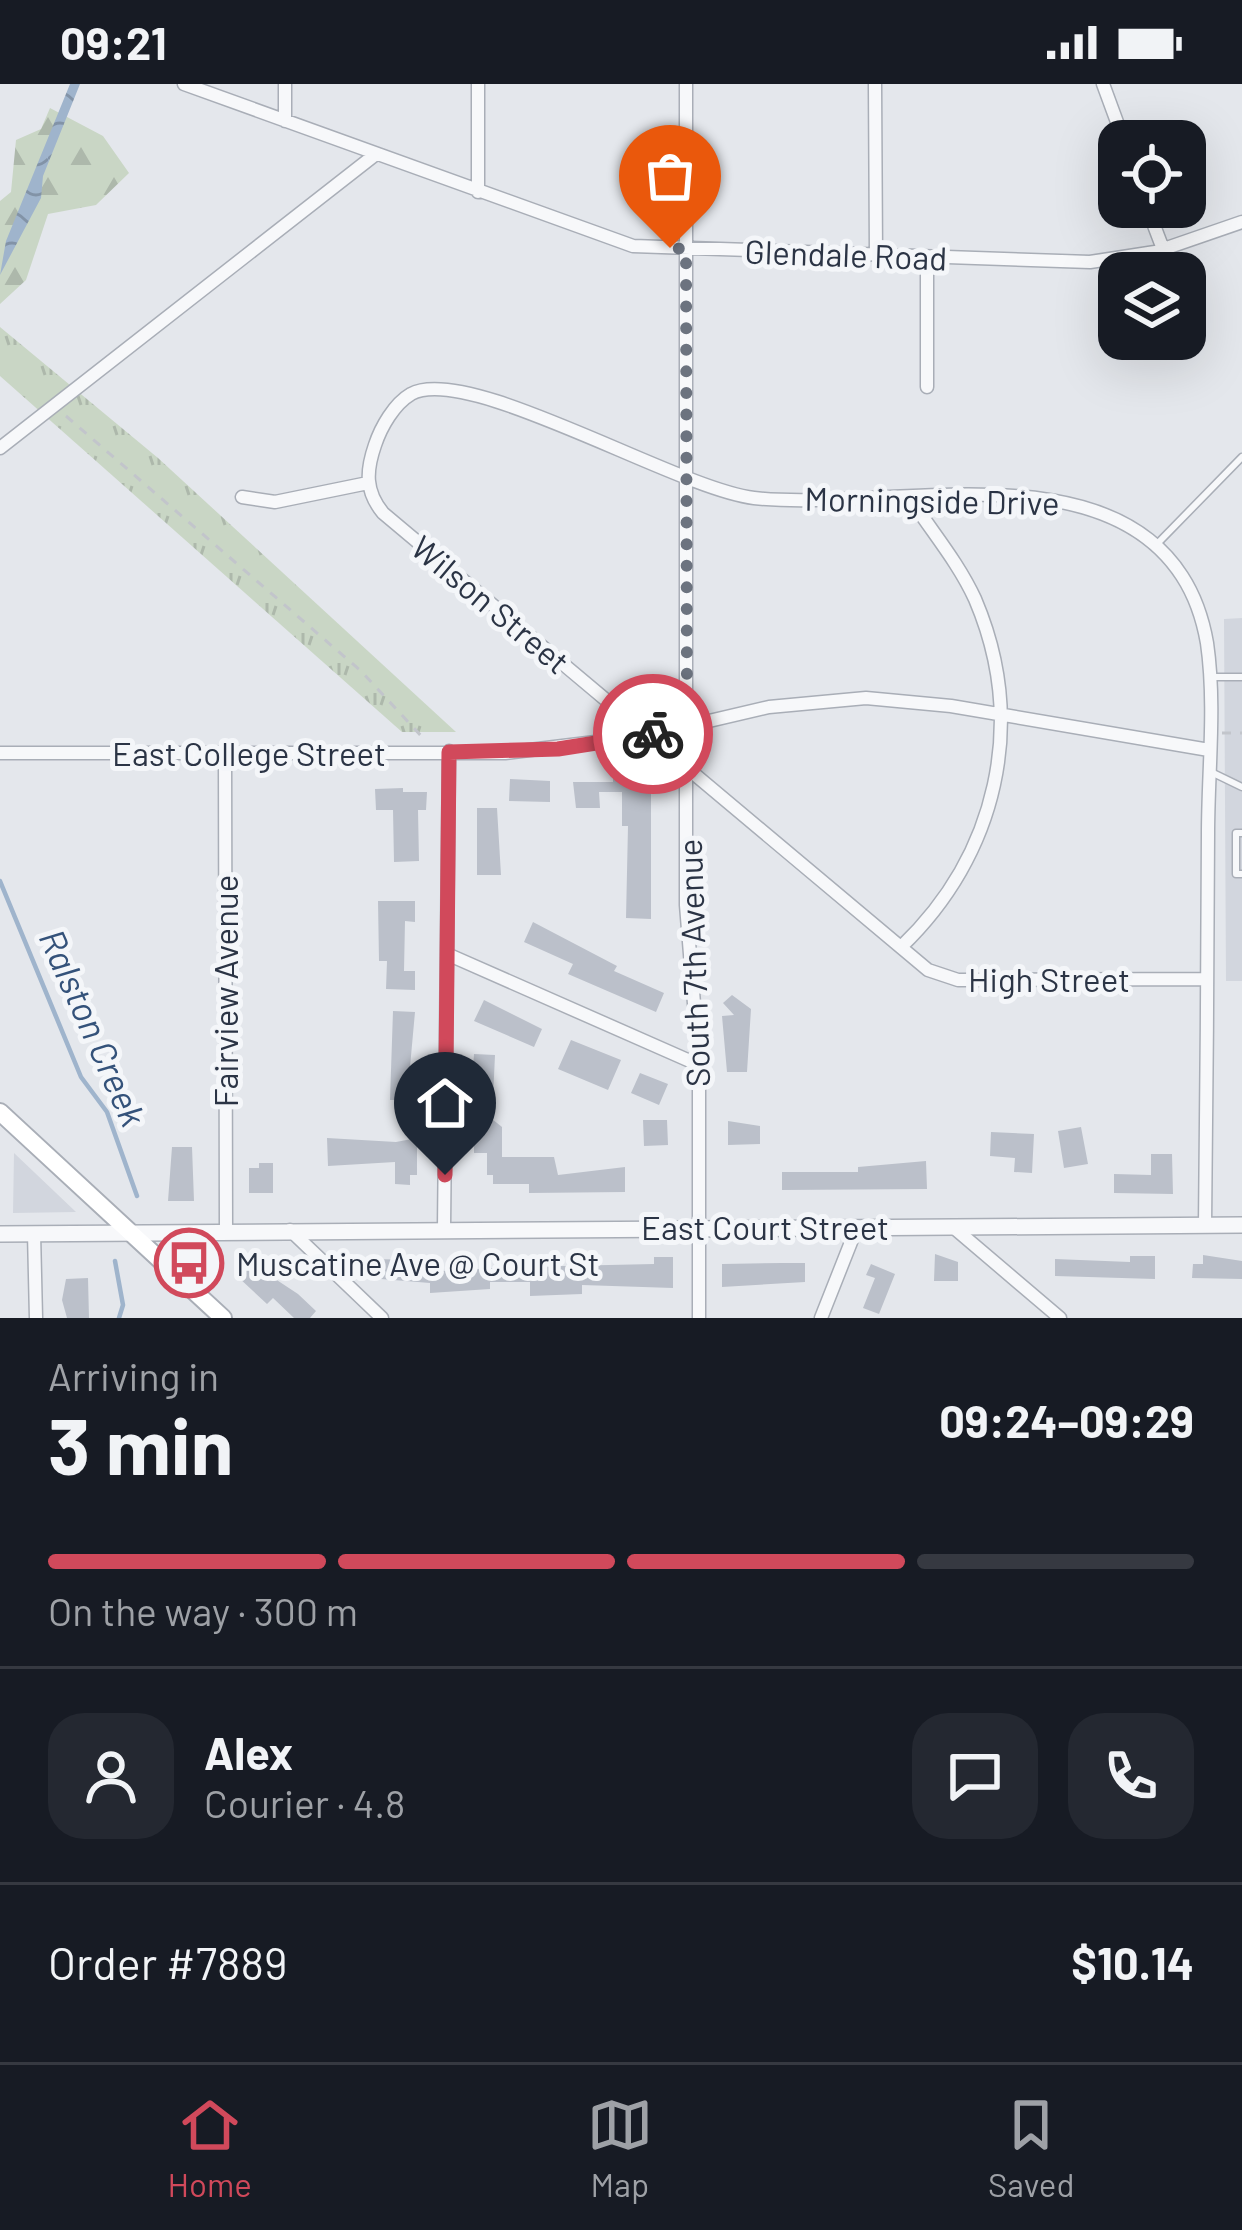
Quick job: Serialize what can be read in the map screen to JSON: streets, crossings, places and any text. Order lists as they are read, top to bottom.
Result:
{
  "streets": {
    "street": [
      "Glendale Road",
      "Morningside Drive",
      "Wilson Street",
      "East College Street",
      "South 7th Avenue",
      "High Street",
      "Fairview Avenue",
      "East Court Street"
    ]
  },
  "crossings": [
    ["Glendale Road", "South 7th Avenue"],
    ["Morningside Drive", "Wilson Street"],
    ["Morningside Drive", "East College Street"],
    ["Morningside Drive", "South 7th Avenue"],
    ["Morningside Drive", "High Street"],
    ["Morningside Drive", "East Court Street"],
    ["Wilson Street", "East College Street"],
    ["Wilson Street", "South 7th Avenue"],
    ["Wilson Street", "High Street"],
    ["East College Street", "South 7th Avenue"],
    ["East College Street", "Fairview Avenue"],
    ["South 7th Avenue", "East Court Street"],
    ["Fairview Avenue", "East Court Street"]
  ],
  "water": ["Ralston Creek"],
  "places": {
    "bus stop": ["Muscatine Ave @ Court St"]
  },
  "page": {
    "status": "09:21",
    "heading": ["3 min", "Arriving in", "09:24–09:29"],
    "panel": [
      "Alex",
      "Courier · 4.8",
      "Order #7889",
      "$10.14"
    ],
    "bar": "On the way · 300 m",
    "tabs": ["Home", "Map", "Saved"]
  }
}
